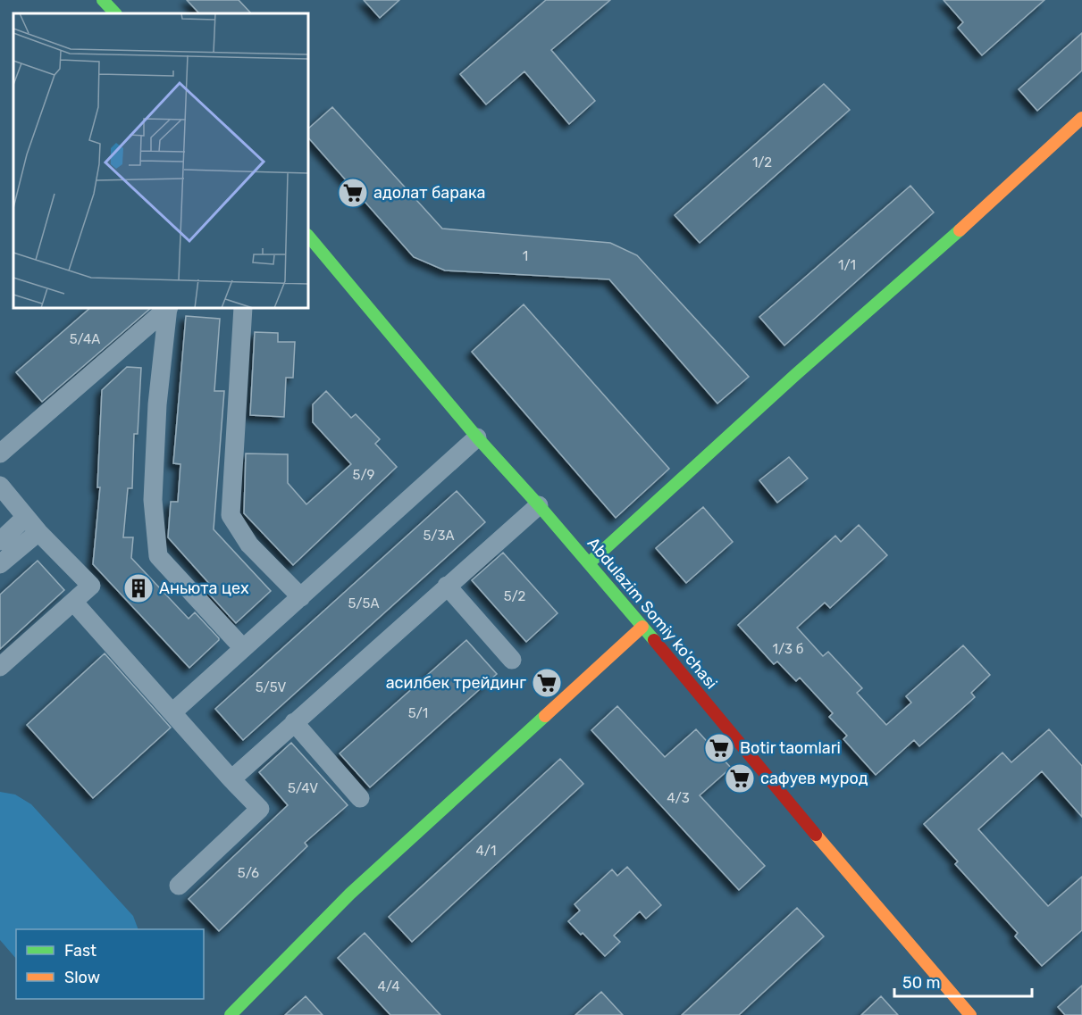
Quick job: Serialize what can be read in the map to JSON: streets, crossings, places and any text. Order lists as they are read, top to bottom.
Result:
{
  "streets": {
    "street": ["Abdulazim Somiy ko'chasi"]
  },
  "places": {
    "supermarket": [
      "адолат барака",
      "асилбек трейдинг",
      "Botir taomlari",
      "сафуев мурод"
    ],
    "building": ["Аньюта цех"]
  },
  "house_numbers": [
    "1/2",
    "1",
    "1/1",
    "5/4A",
    "5/9",
    "5/3A",
    "5/2",
    "5/5A",
    "1/3 б",
    "5/5V",
    "5/1",
    "5/4V",
    "4/3",
    "4/1",
    "5/6",
    "4/4"
  ],
  "legend": ["Fast", "Slow"],
  "scale_bar": "50 m"
}
